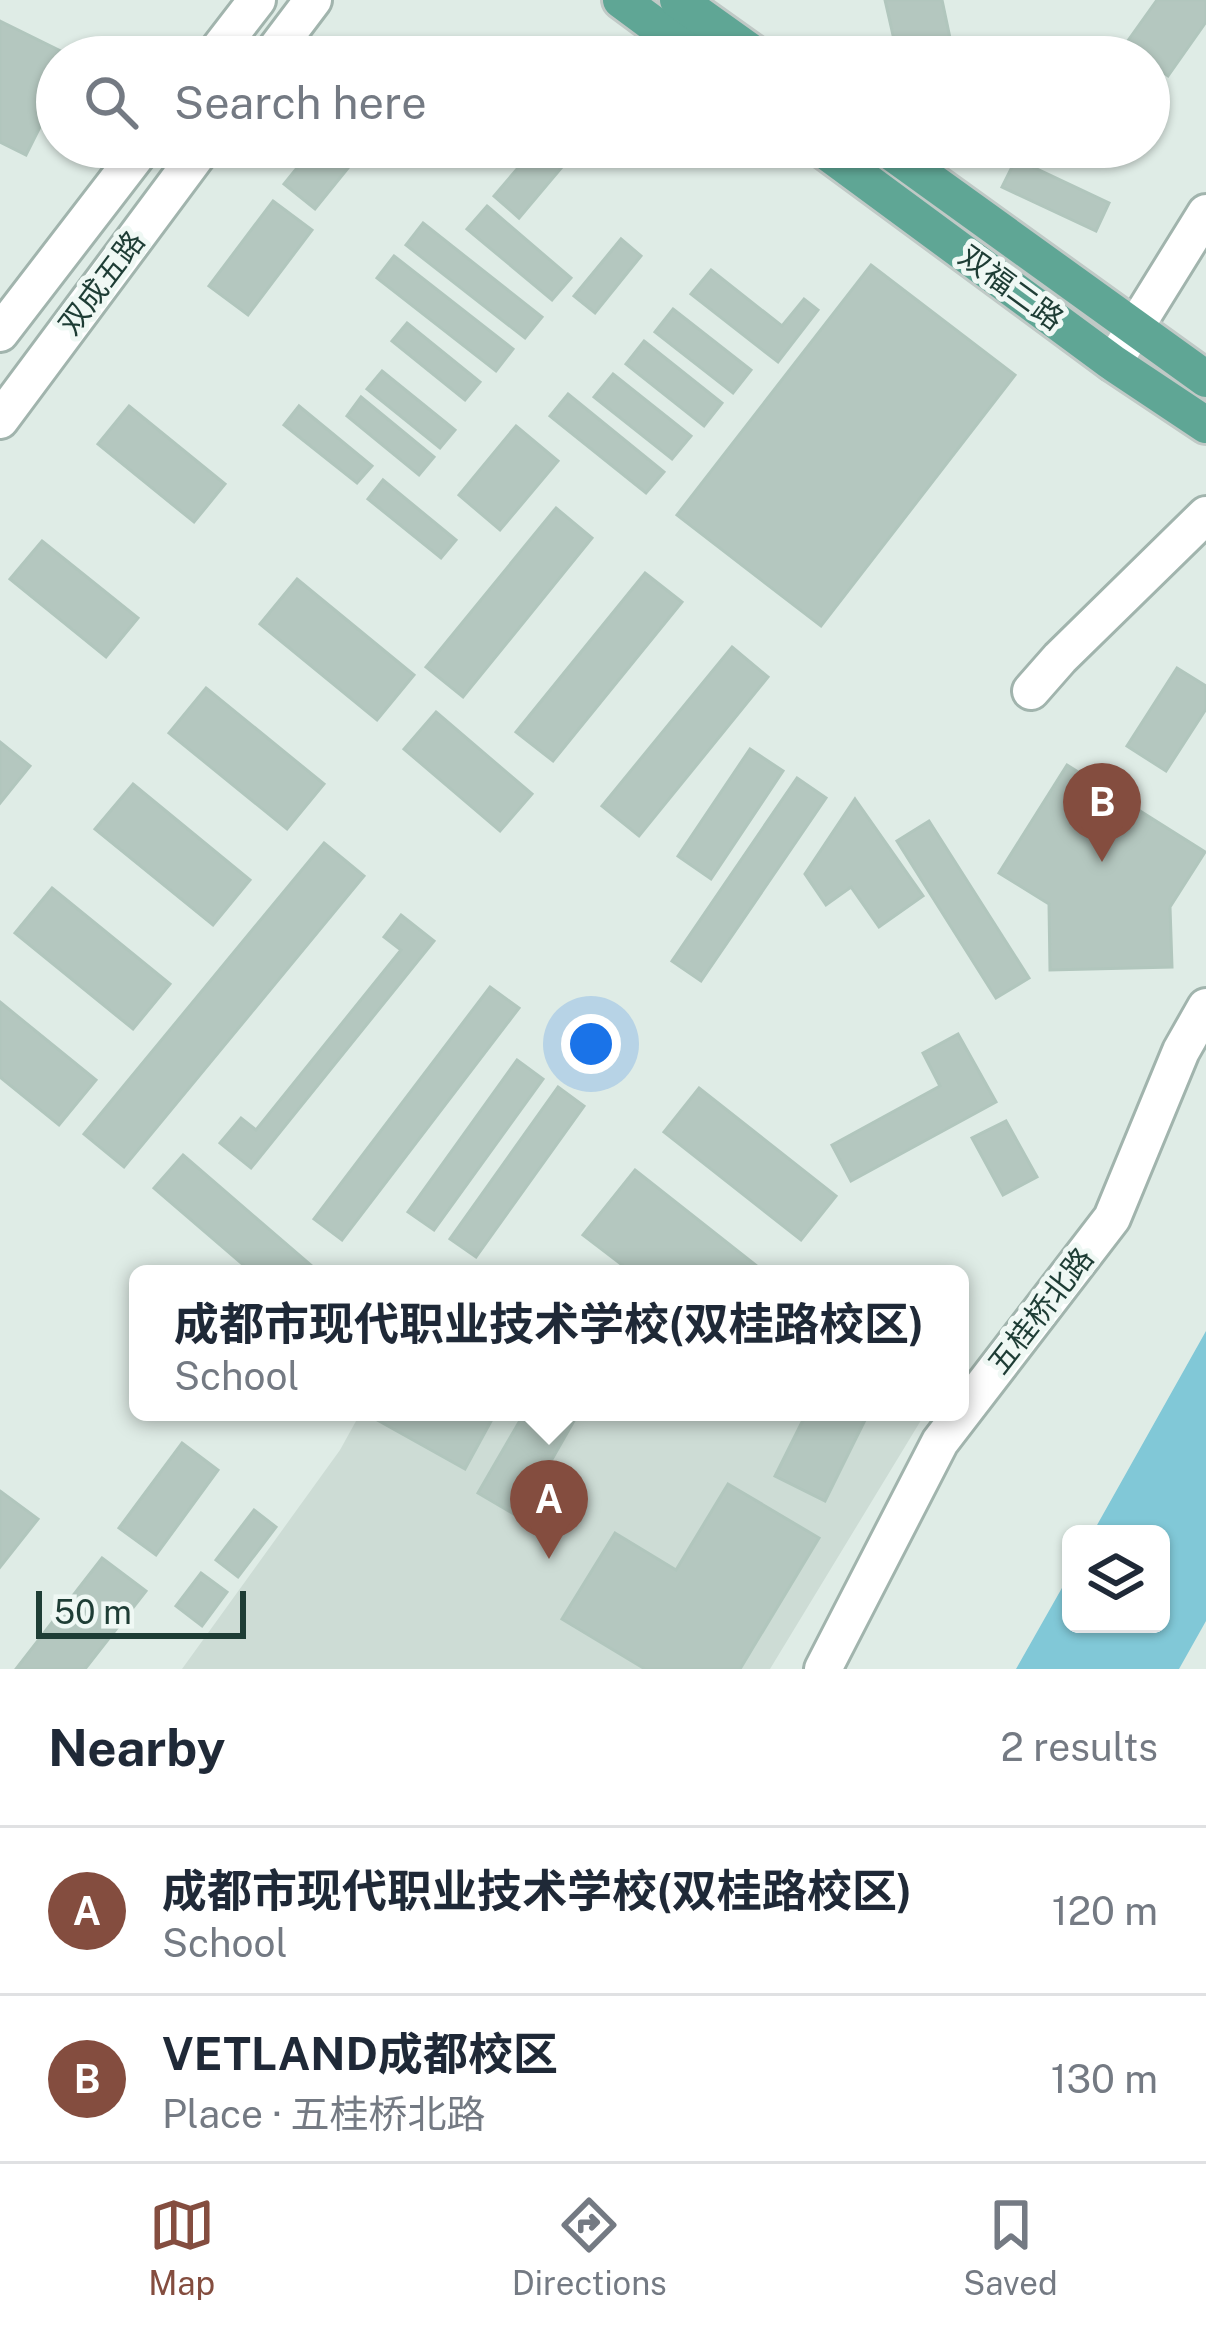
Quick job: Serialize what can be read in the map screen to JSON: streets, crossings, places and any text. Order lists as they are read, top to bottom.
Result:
{
  "streets": {
    "main road": ["双福二路"],
    "street": ["双成五路", "五桂桥北路"]
  },
  "scale_bar": "50 m",
  "page": {
    "search": "Search here",
    "pins": ["B", "A"],
    "popup": ["成都市现代职业技术学校(双桂路校区)", "School"],
    "scale": "50 m",
    "heading": ["Nearby", "2 results"],
    "list": [
      {
        "mark": "A",
        "name": "成都市现代职业技术学校(双桂路校区)",
        "note": "School",
        "value": "120 m"
      },
      {
        "mark": "B",
        "name": "VETLAND成都校区",
        "note": "Place · 五桂桥北路",
        "value": "130 m"
      }
    ],
    "nav": ["Map", "Directions", "Saved"]
  }
}
